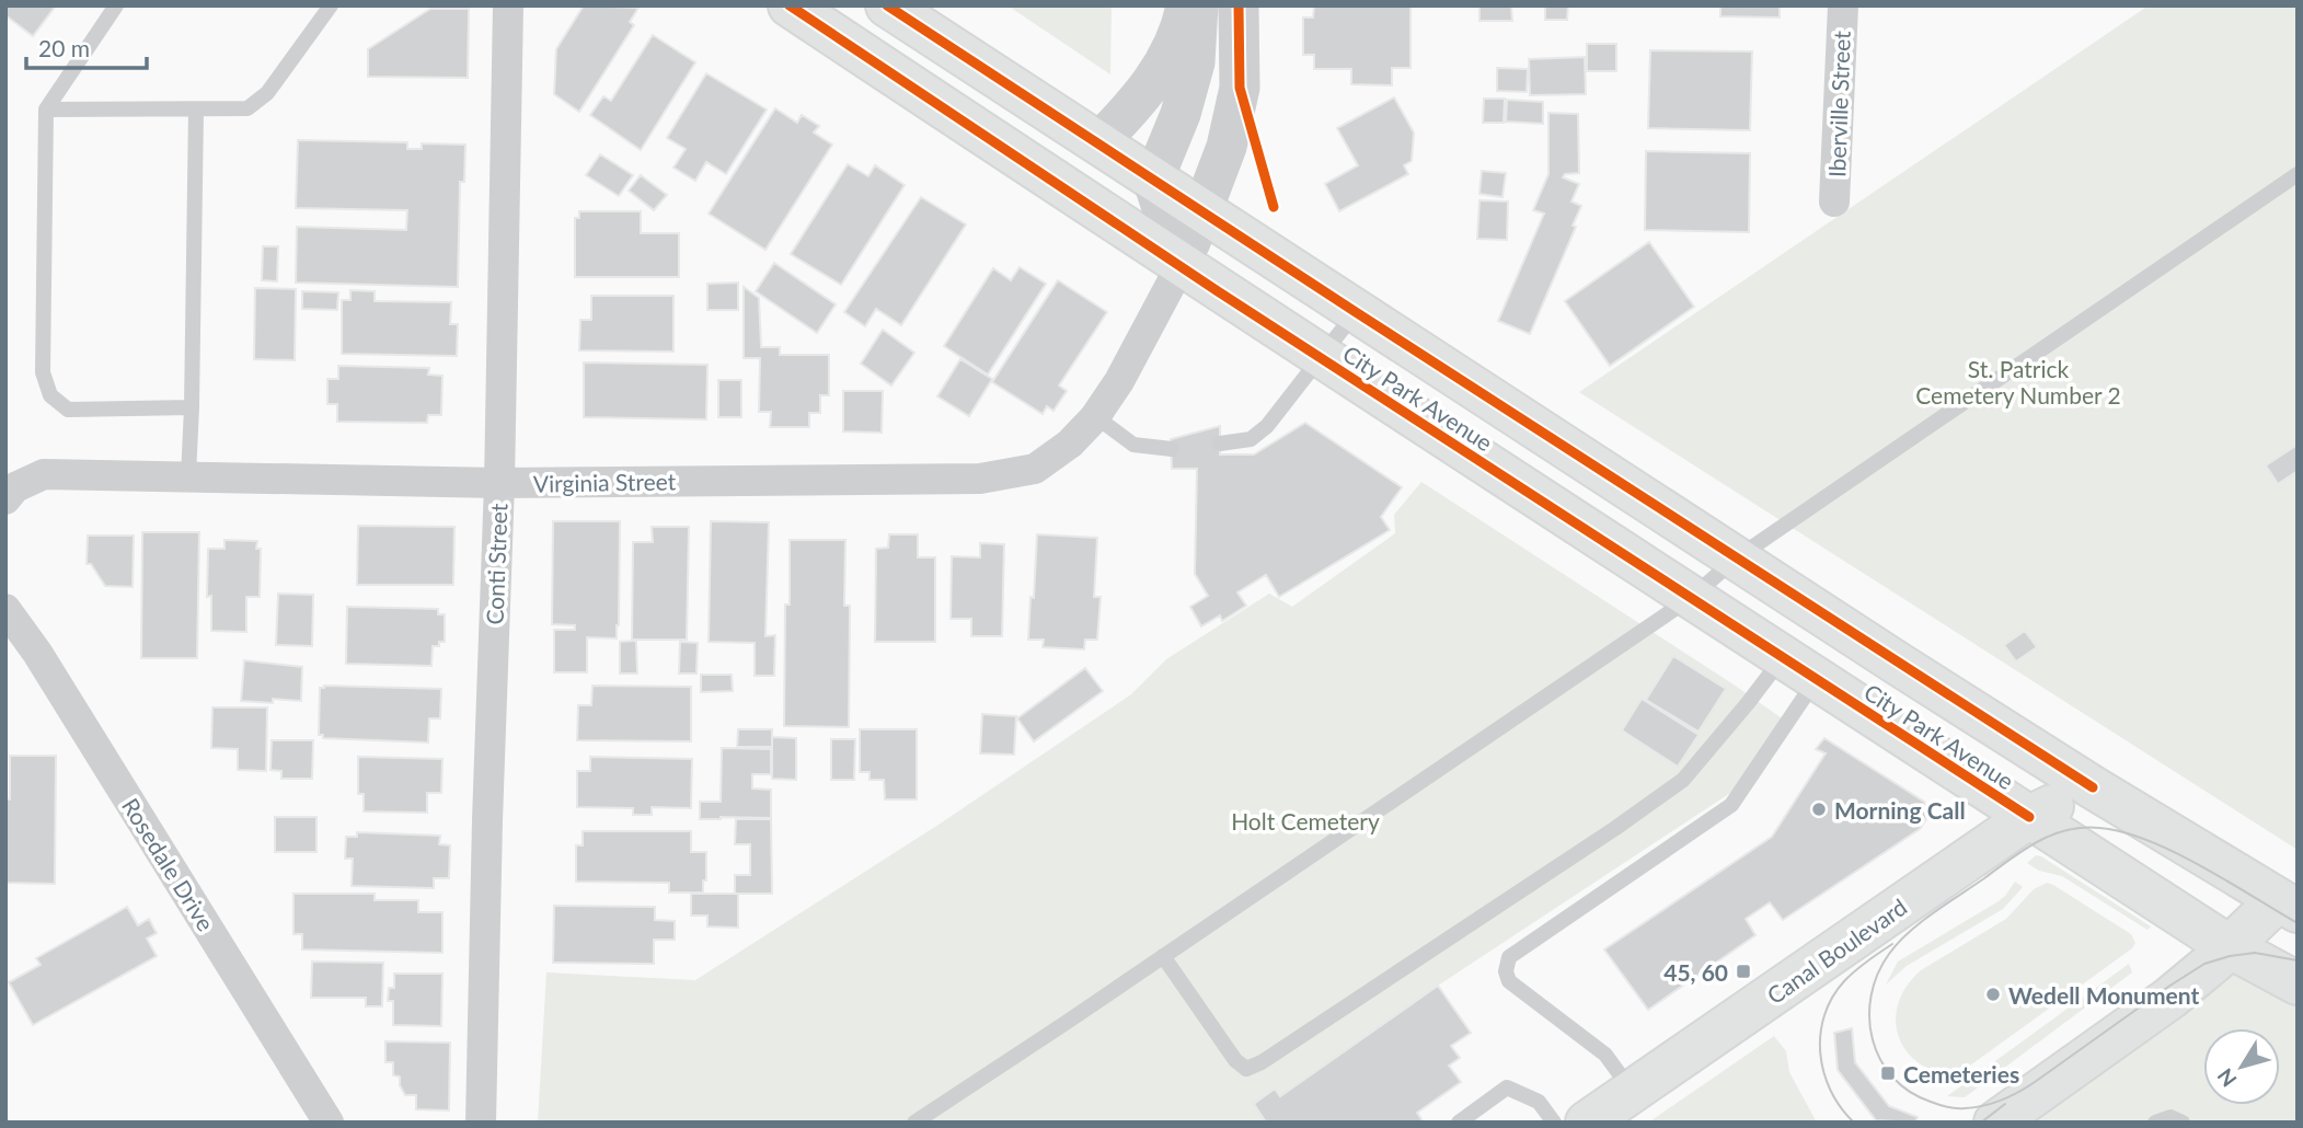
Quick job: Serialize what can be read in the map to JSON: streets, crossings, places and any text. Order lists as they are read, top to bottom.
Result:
{
  "streets": {
    "main road": ["City Park Avenue", "Canal Boulevard"],
    "street": [
      "Iberville Street",
      "Virginia Street",
      "Conti Street",
      "Rosedale Drive"
    ]
  },
  "crossings": [
    ["City Park Avenue", "Virginia Street"],
    ["City Park Avenue", "Canal Boulevard"],
    ["Virginia Street", "Conti Street"]
  ],
  "parks": ["St. Patrick Cemetery Number 2", "Holt Cemetery"],
  "places": {
    "other": ["Morning Call", "Wedell Monument"],
    "transit": ["45, 60", "Cemeteries"]
  },
  "scale_bar": "20 m",
  "north": "bottom left"
}
